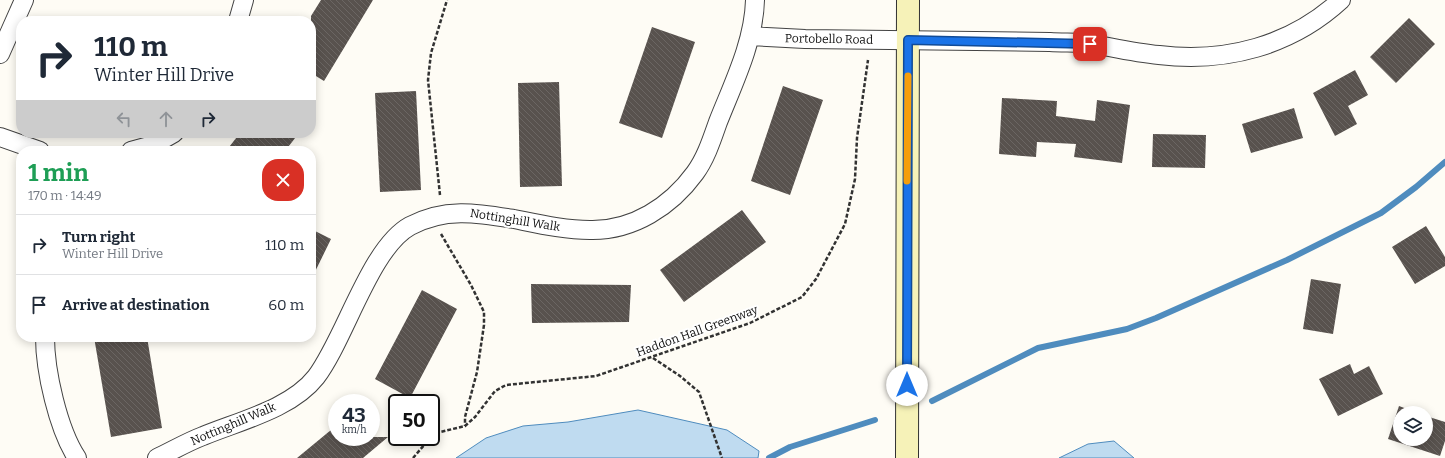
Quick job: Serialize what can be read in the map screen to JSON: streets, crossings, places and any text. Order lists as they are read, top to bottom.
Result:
{
  "streets": {
    "street": ["Portobello Road", "Nottinghill Walk"],
    "path": ["Haddon Hall Greenway"]
  },
  "crossings": [
    ["Portobello Road", "Nottinghill Walk"]
  ],
  "page": {
    "turn": ["110 m", "Winter Hill Drive"],
    "heading": ["1 min", "170 m · 14:49"],
    "list": [
      {
        "name": "Turn right",
        "note": "Winter Hill Drive",
        "value": "110 m"
      },
      {
        "name": "Arrive at destination",
        "value": "60 m"
      }
    ],
    "speed": "43 km/h",
    "limit": "50"
  }
}
